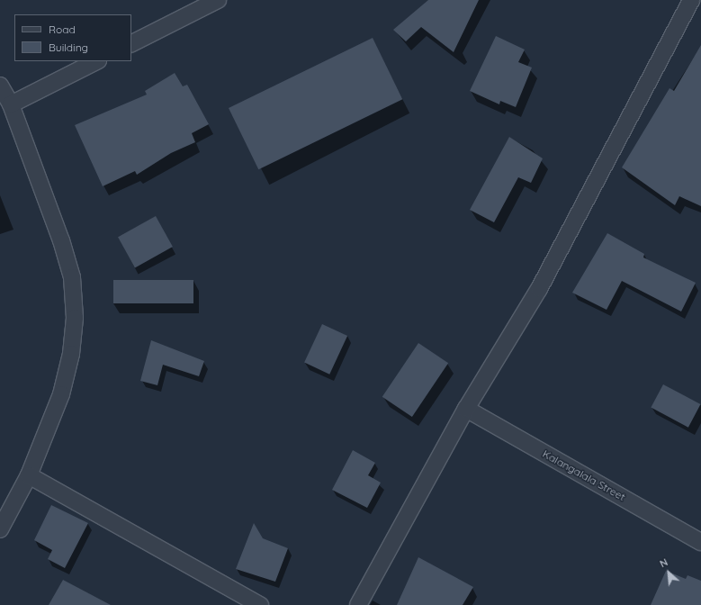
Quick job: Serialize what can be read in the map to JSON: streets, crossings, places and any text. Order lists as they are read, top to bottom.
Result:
{
  "streets": {
    "street": ["Kalangalala Street"]
  },
  "legend": ["Road", "Building"],
  "north": "top left"
}
